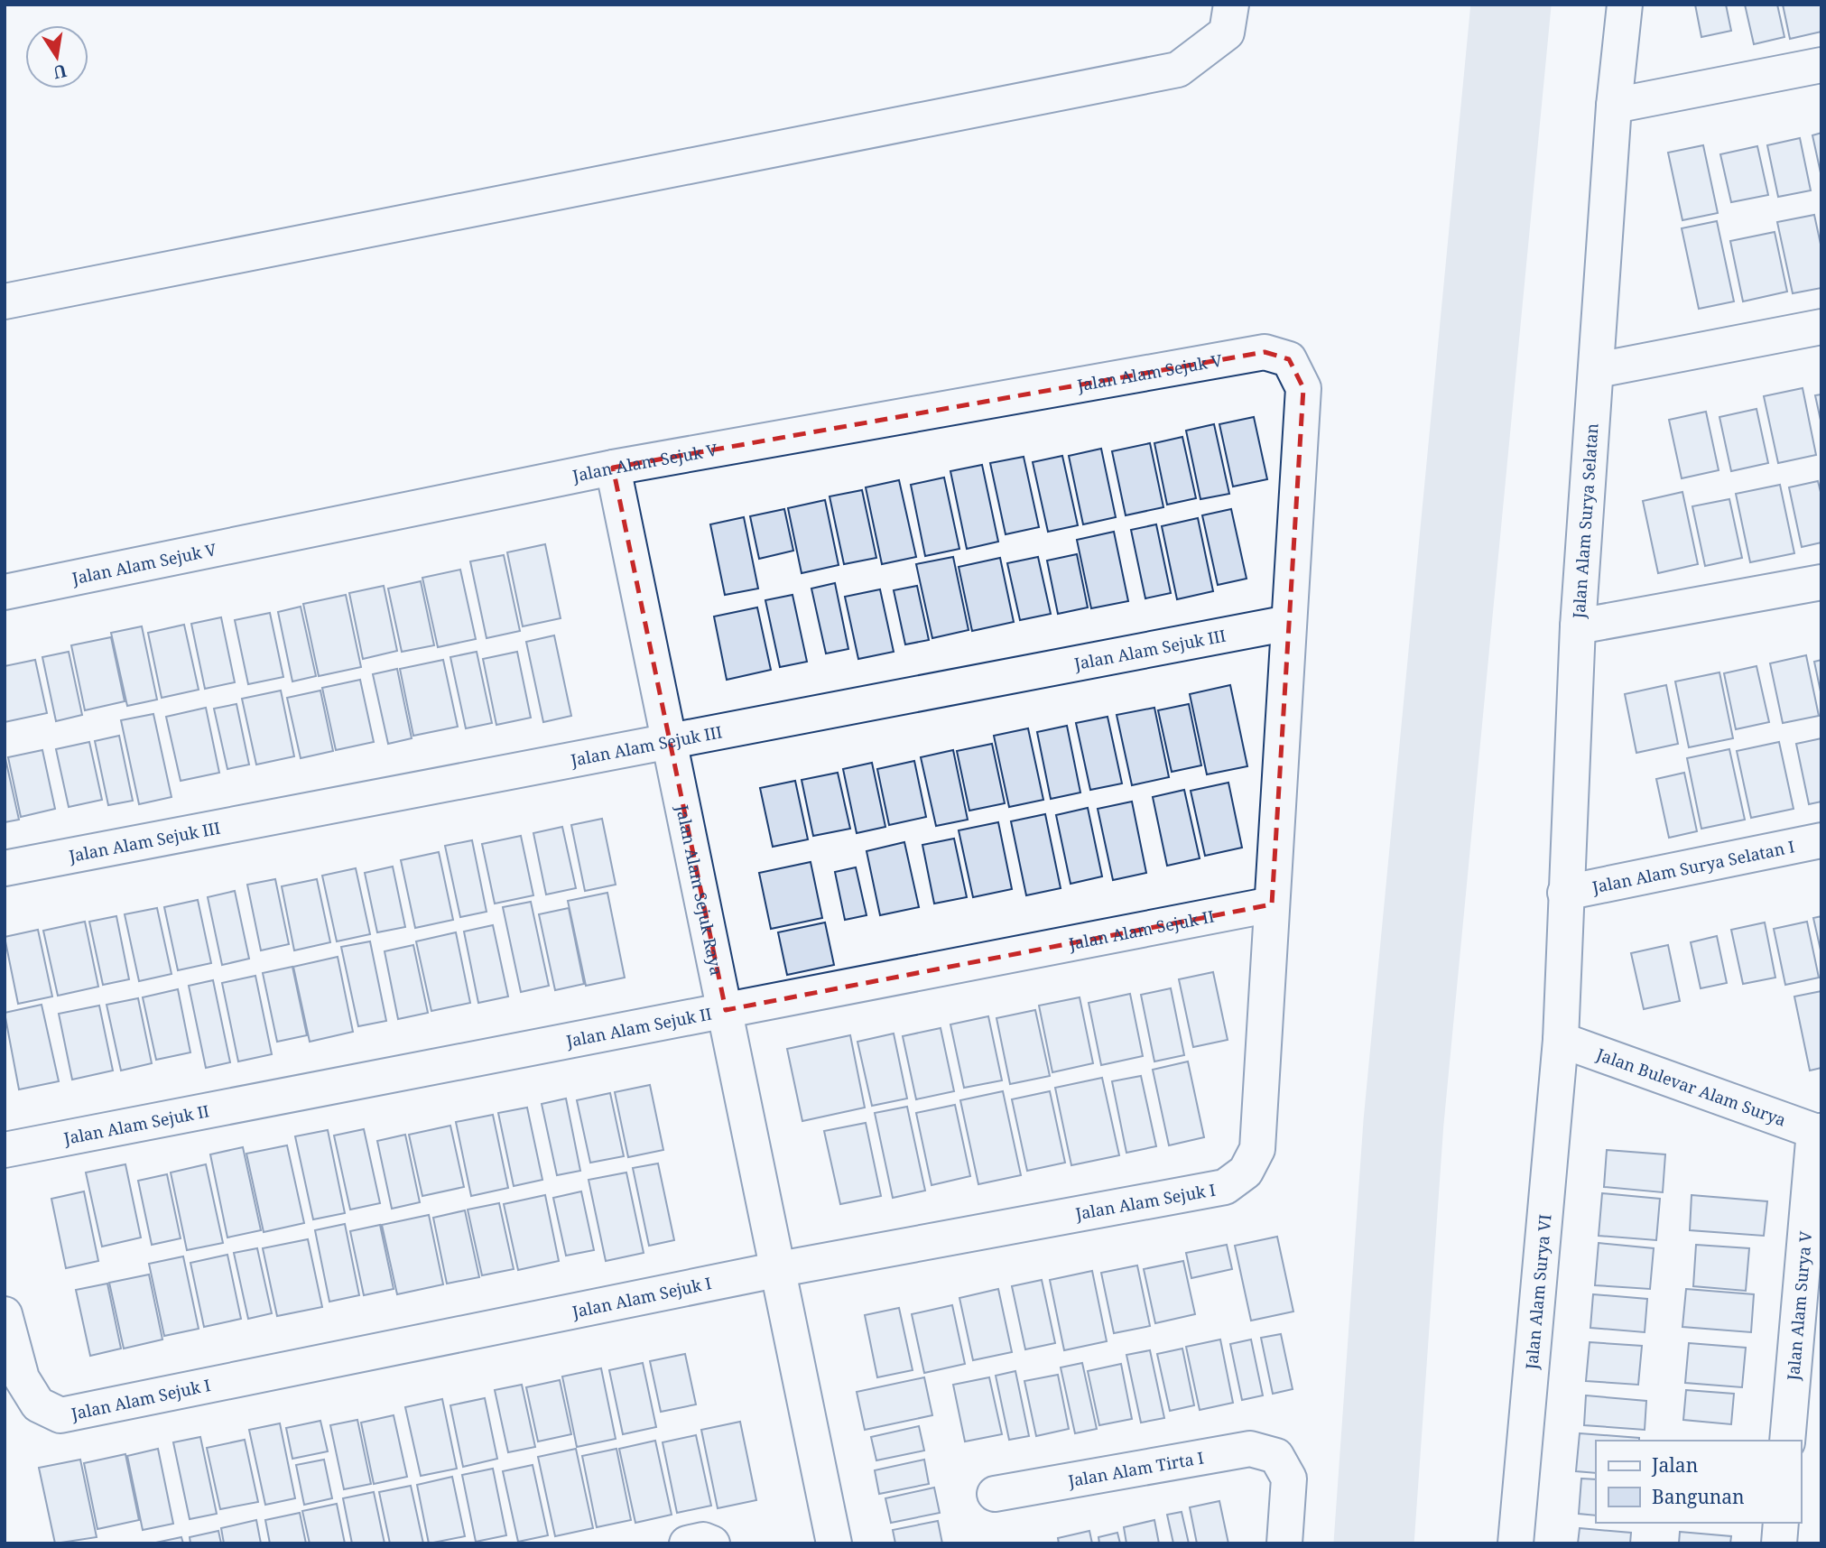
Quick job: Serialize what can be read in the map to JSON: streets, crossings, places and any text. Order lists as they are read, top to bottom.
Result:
{
  "streets": {
    "street": [
      "Jalan Alam Sejuk V",
      "Jalan Alam Surya Selatan",
      "Jalan Alam Sejuk III",
      "Jalan Alam Surya Selatan I",
      "Jalan Alam Sejuk Raya",
      "Jalan Alam Sejuk II",
      "Jalan Bulevar Alam Surya",
      "Jalan Alam Sejuk I",
      "Jalan Alam Surya VI",
      "Jalan Alam Surya V",
      "Jalan Alam Tirta I"
    ]
  },
  "crossings": [
    ["Jalan Alam Sejuk V", "Jalan Alam Sejuk III"],
    ["Jalan Alam Sejuk V", "Jalan Alam Sejuk Raya"],
    ["Jalan Alam Surya Selatan", "Jalan Alam Surya Selatan I"],
    ["Jalan Alam Surya Selatan", "Jalan Bulevar Alam Surya"],
    ["Jalan Alam Surya Selatan", "Jalan Alam Surya VI"],
    ["Jalan Alam Sejuk III", "Jalan Alam Sejuk Raya"],
    ["Jalan Alam Sejuk Raya", "Jalan Alam Sejuk II"],
    ["Jalan Alam Sejuk Raya", "Jalan Alam Sejuk I"],
    ["Jalan Alam Sejuk II", "Jalan Alam Sejuk I"],
    ["Jalan Bulevar Alam Surya", "Jalan Alam Surya VI"],
    ["Jalan Bulevar Alam Surya", "Jalan Alam Surya V"]
  ],
  "legend": ["Jalan", "Bangunan"],
  "north": "bottom"
}
